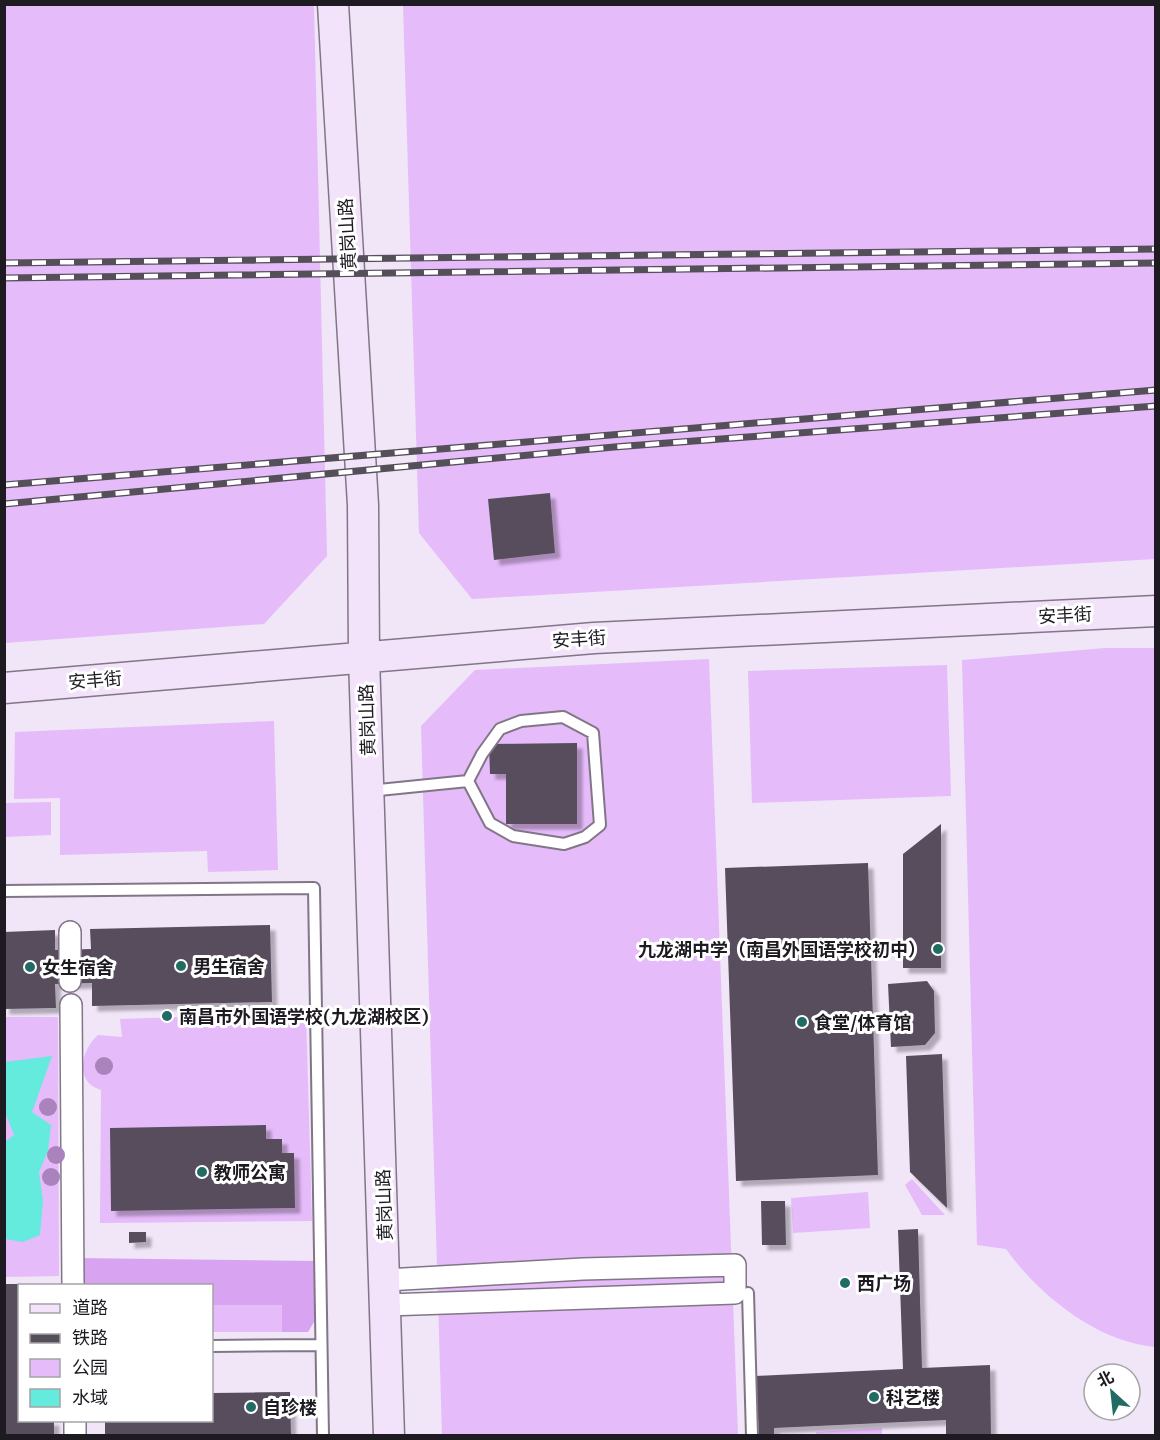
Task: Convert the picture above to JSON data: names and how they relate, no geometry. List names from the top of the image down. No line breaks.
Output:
{"streets":{"street":["黄岗山路","安丰街"]},"crossings":[["黄岗山路","安丰街"]],"places":["九龙湖中学（南昌外国语学校初中）","男生宿舍","女生宿舍","南昌市外国语学校(九龙湖校区)","食堂/体育馆","教师公寓","西广场","科艺楼","自珍楼"],"legend":["道路","铁路","公园","水域"],"north":"top left"}
